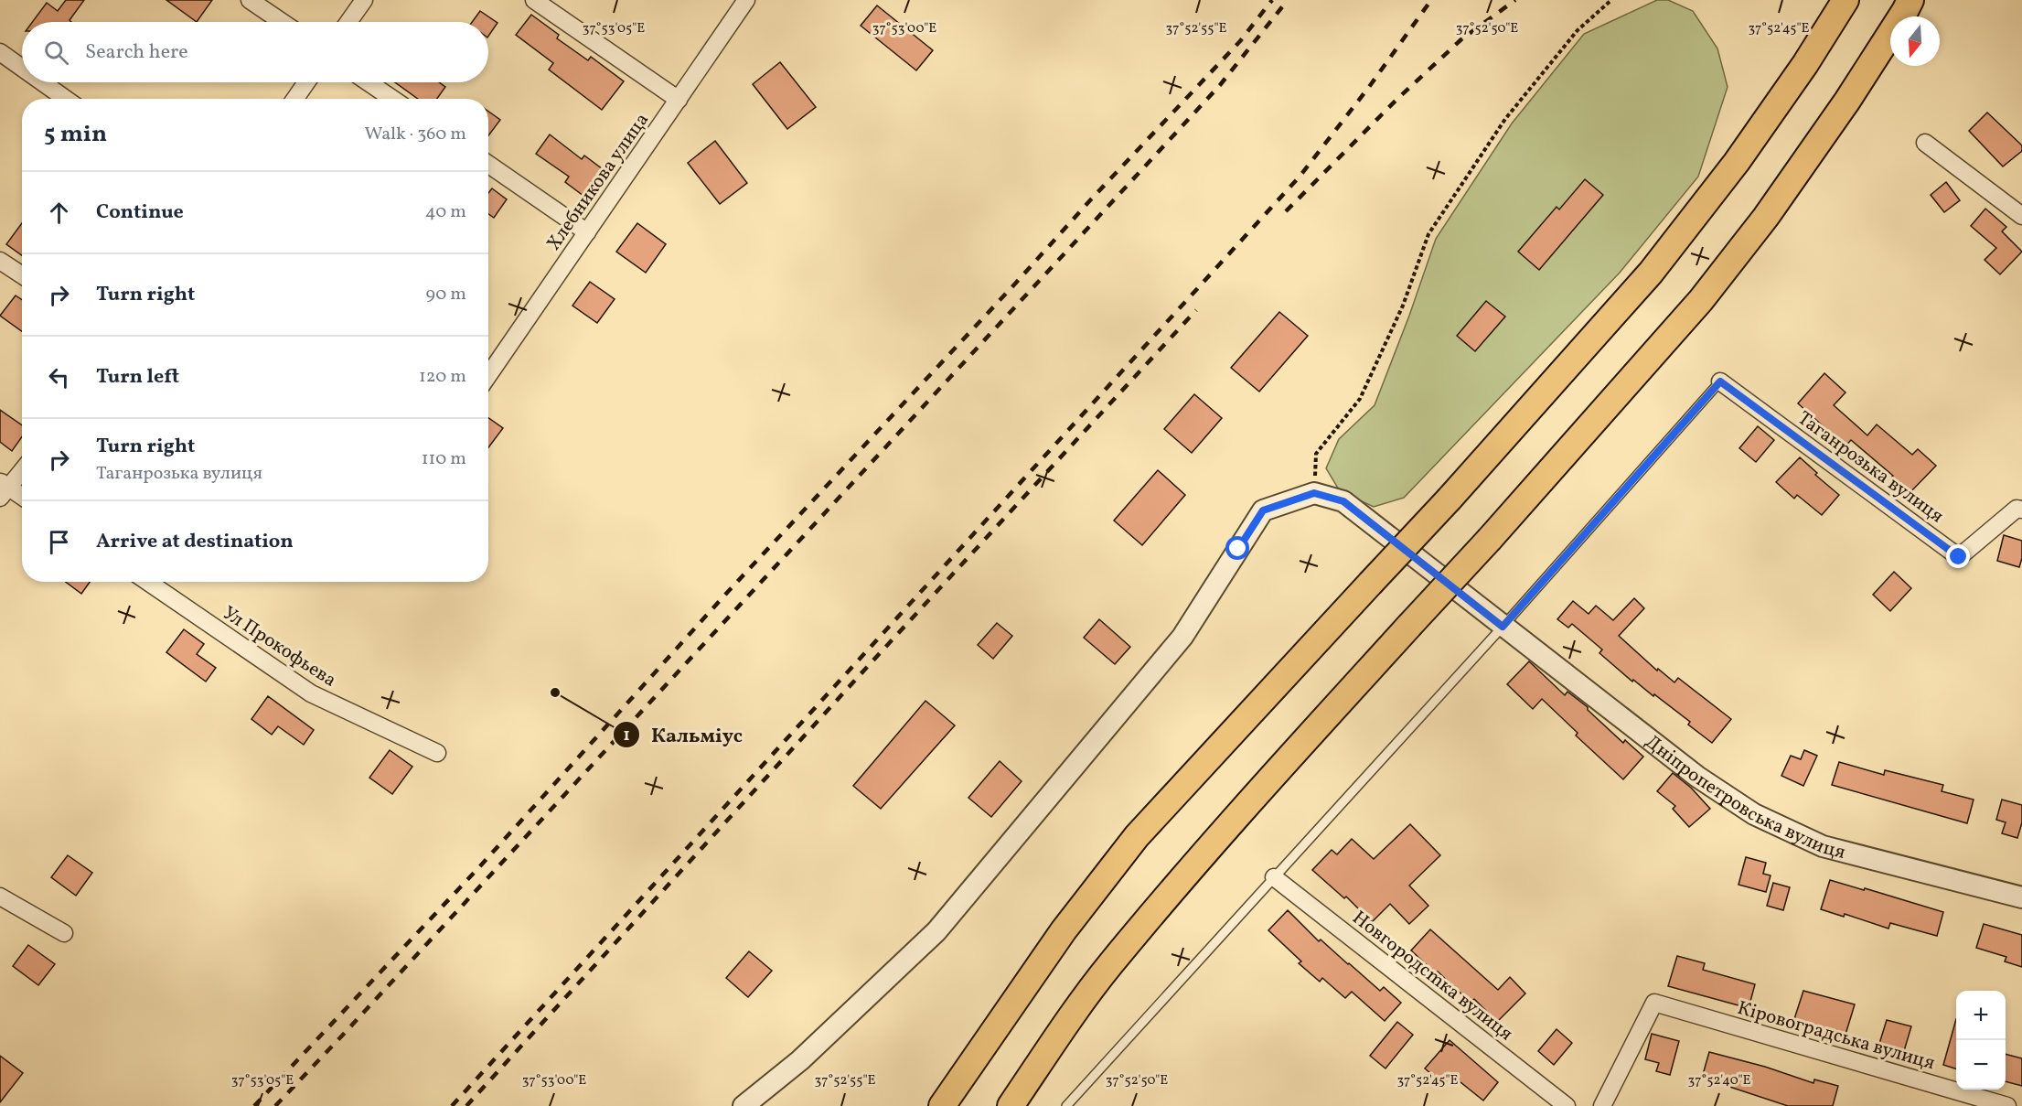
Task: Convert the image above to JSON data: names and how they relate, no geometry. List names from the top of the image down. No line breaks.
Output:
{"streets":{"street":["Хлебникова улица","Таганрозька вулиця","Ул Прокофьева","Дніпропетровська вулиця","Новгородсmка вулиця","Кіровоградська вулиця"]},"places":["Кальміус"],"north":"bottom","page":{"search":"Search here","heading":["5 min","Walk · 360 m"],"list":[["Continue","40 m"],["Turn right","90 m"],["Turn left","120 m"],["Turn right","Таганрозька вулиця","110 m"],"Arrive at destination"],"map_buttons":["+","−"]},"coordinates":["37°53'05\"E","37°53'00\"E","37°52'55\"E","37°52'50\"E","37°52'45\"E","37°52'40\"E"]}
